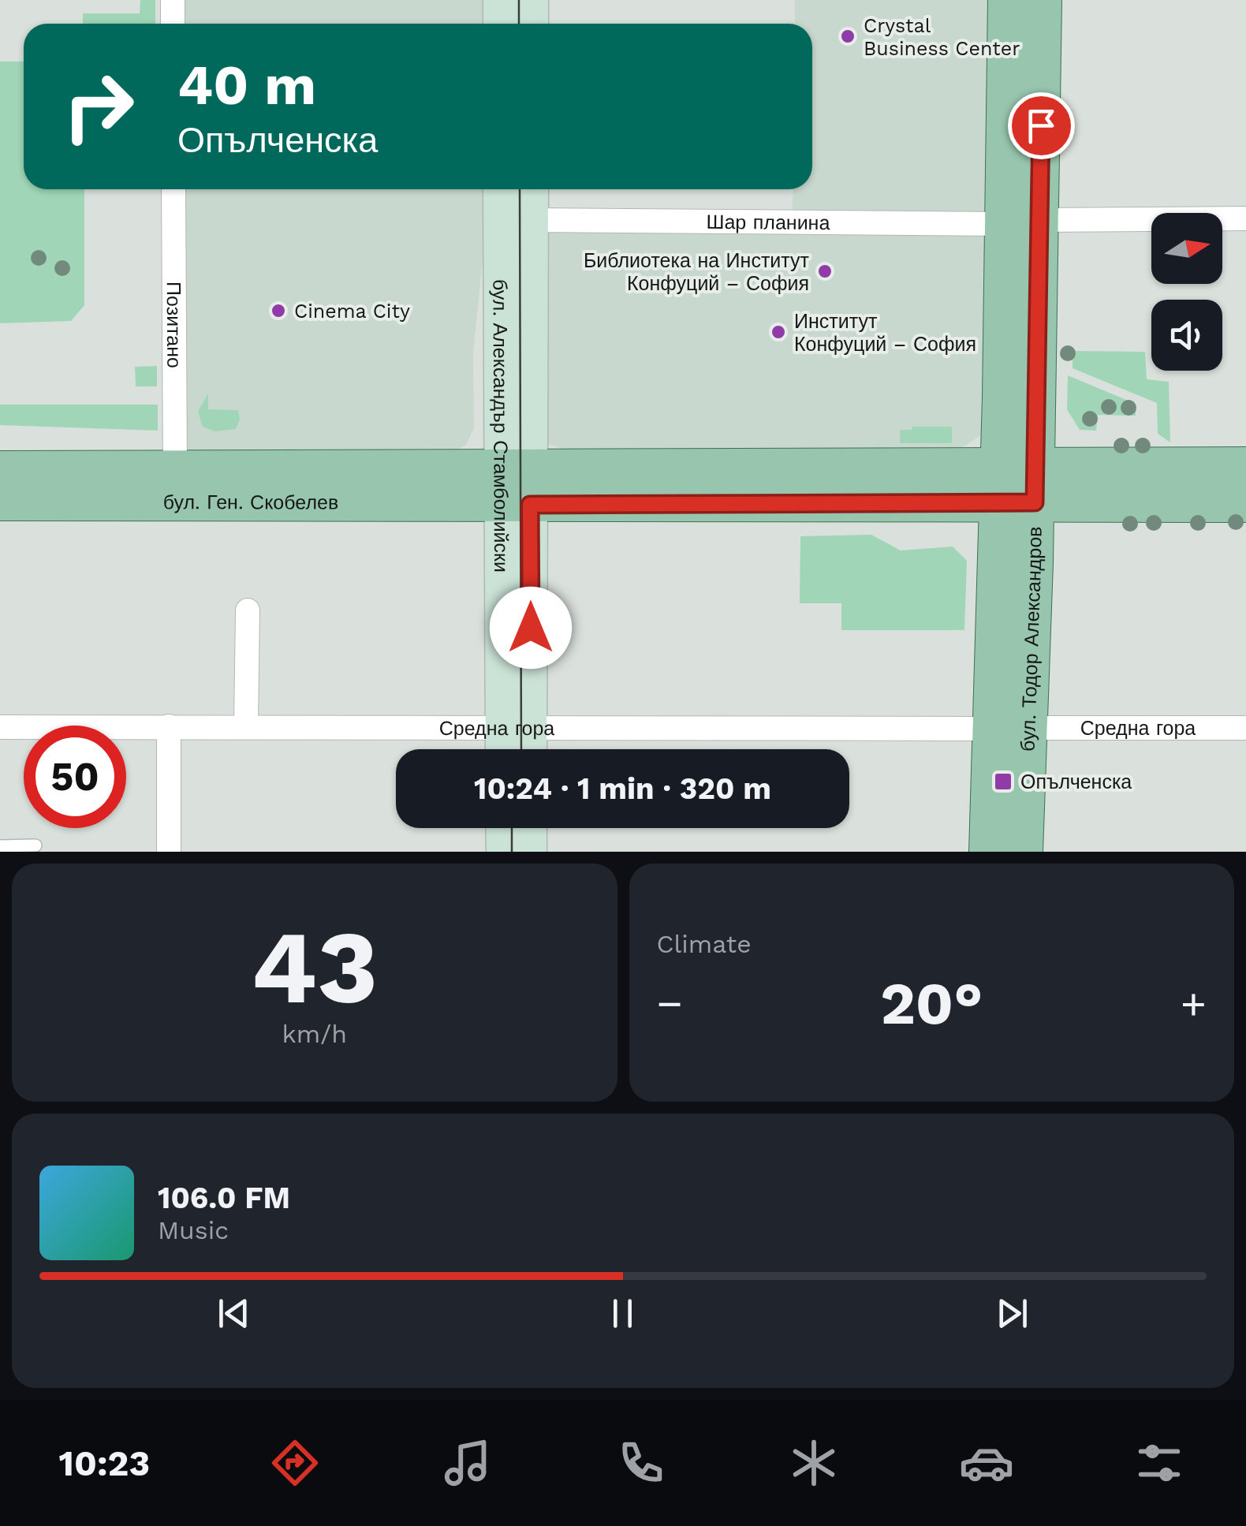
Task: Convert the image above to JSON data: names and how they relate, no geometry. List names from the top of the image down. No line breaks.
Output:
{"streets":{"main road":["бул. Александър Стамболийски","бул. Ген. Скобелев","бул. Тодор Александров"],"street":["Шар планина","Позитано","Средна гора"]},"crossings":[["Шар планина","бул. Александър Стамболийски"],["Шар планина","бул. Тодор Александров"],["Позитано","бул. Ген. Скобелев"],["бул. Александър Стамболийски","бул. Ген. Скобелев"],["бул. Александър Стамболийски","Средна гора"],["бул. Тодор Александров","Средна гора"]],"places":{"other":["Crystal Business Center","Библиотека на Институт Конфуций – София","Cinema City","Институт Конфуций – София"],"transit":["Опълченска"]},"north":"right","page":{"turn":["40 m","Опълченска"],"limit":"50","trip":"10:24 · 1 min · 320 m","tile":[["43","km/h"],"Climate"],"heat":["−","20°","+"],"song":["106.0 FM","Music"],"tabs":"10:23"}}
